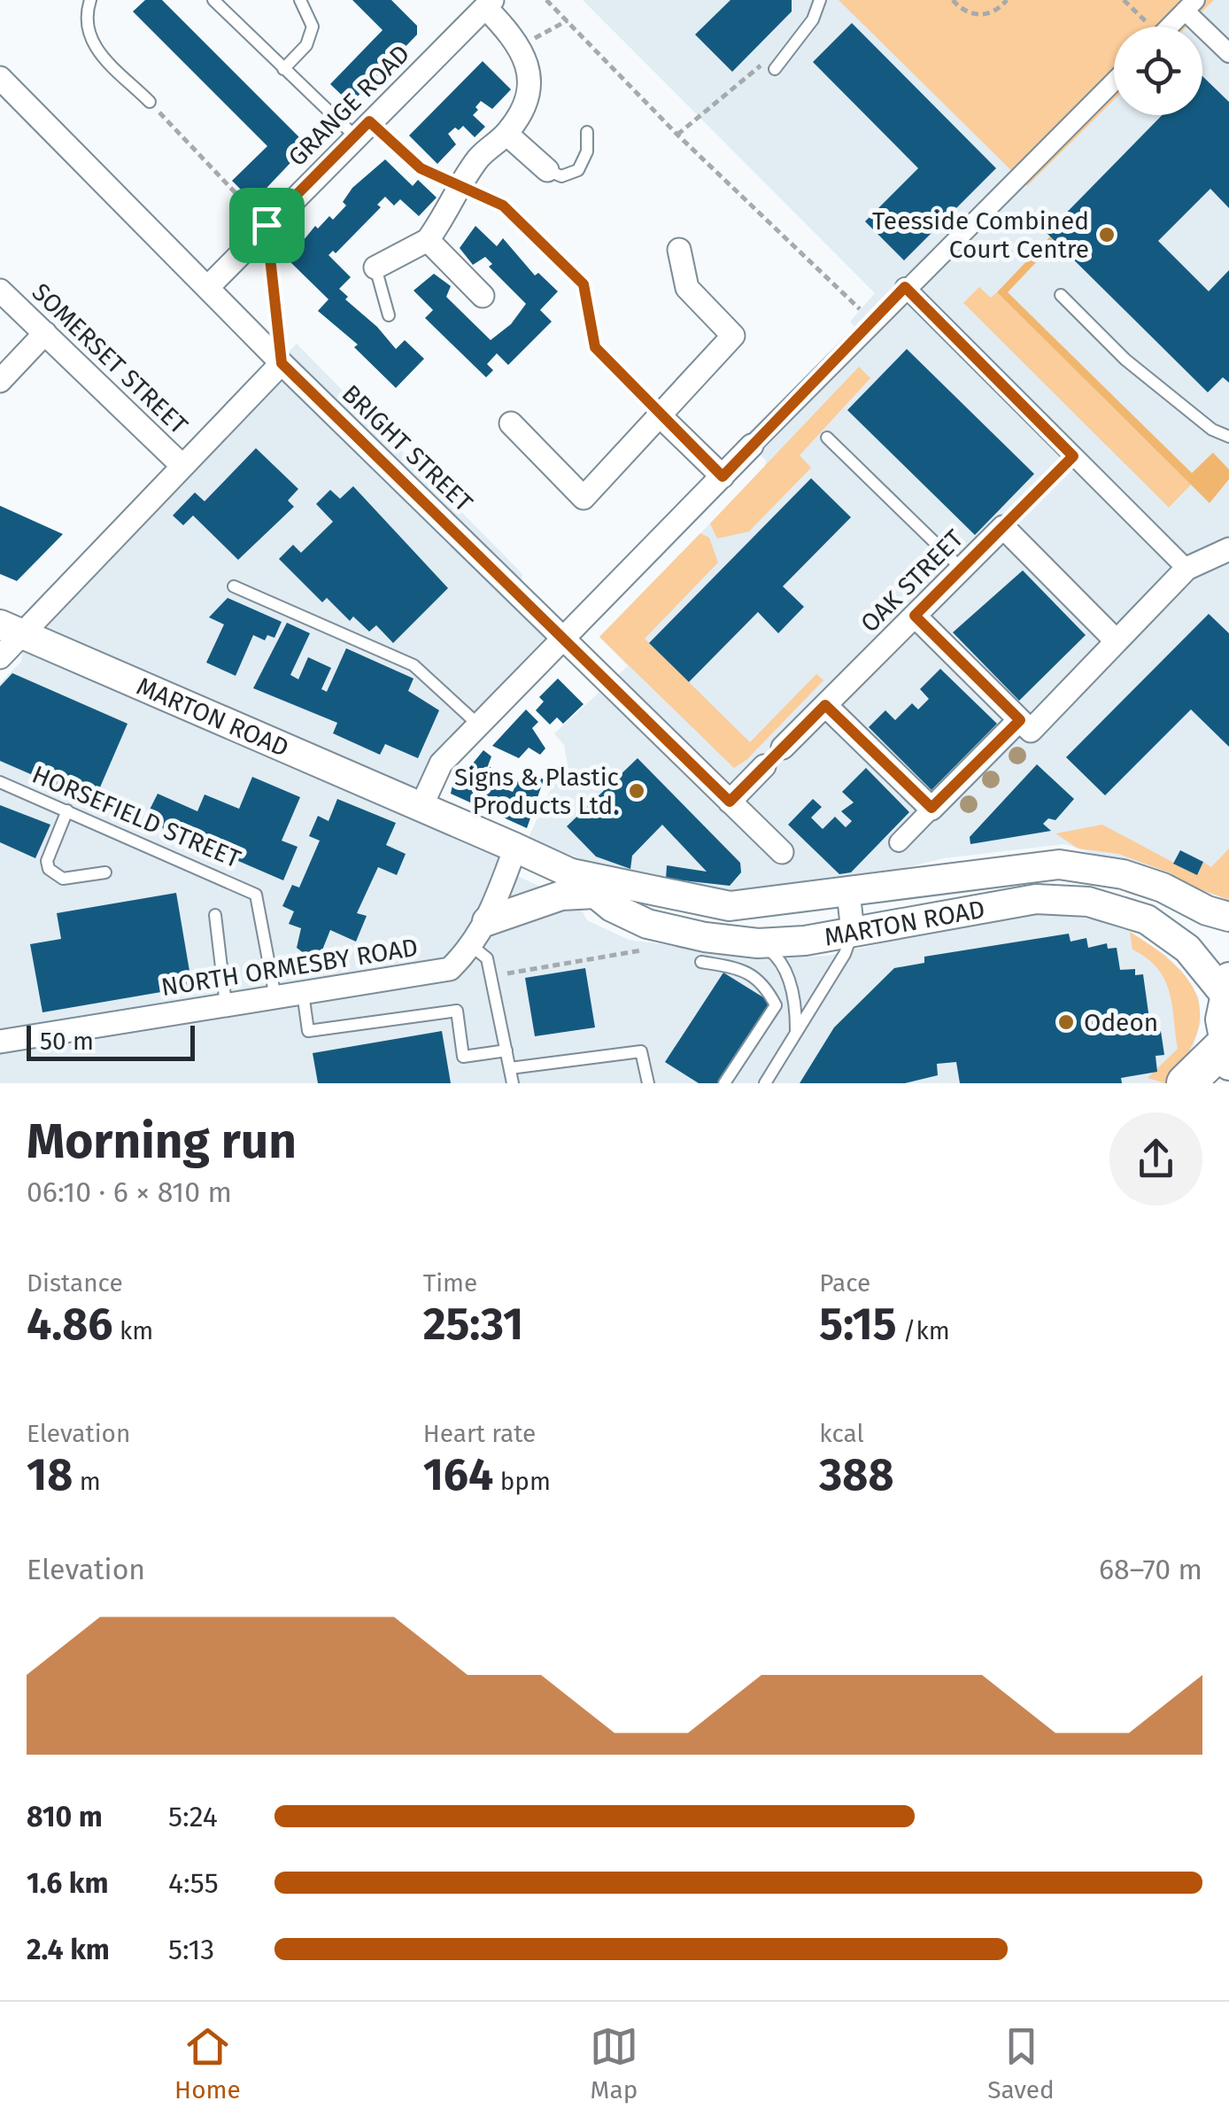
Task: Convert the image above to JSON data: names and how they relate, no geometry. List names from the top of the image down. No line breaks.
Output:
{"streets":{"street":["GRANGE ROAD","SOMERSET STREET","BRIGHT STREET","OAK STREET","MARTON ROAD","NORTH ORMESBY ROAD"],"lane":["HORSEFIELD STREET"]},"crossings":[["GRANGE ROAD","BRIGHT STREET"],["HORSEFIELD STREET","NORTH ORMESBY ROAD"]],"places":["Teesside Combined Court Centre","Signs & Plastic Products Ltd.","Odeon"],"scale_bar":"50 m","page":{"scale":"50 m","heading":["Morning run","06:10 · 6 × 810 m"],"stats":[["Distance","4.86 km"],["Time","25:31"],["Pace","5:15 /km"],["Elevation","18 m"],["Heart rate","164 bpm"],["kcal","388"]],"chart":["Elevation","68–70 m"],"list":[{"name":"810 m","note":"5:24"},{"name":"1.6 km","note":"4:55"},{"name":"2.4 km","note":"5:13"}],"tabs":["Home","Map","Saved"]}}
